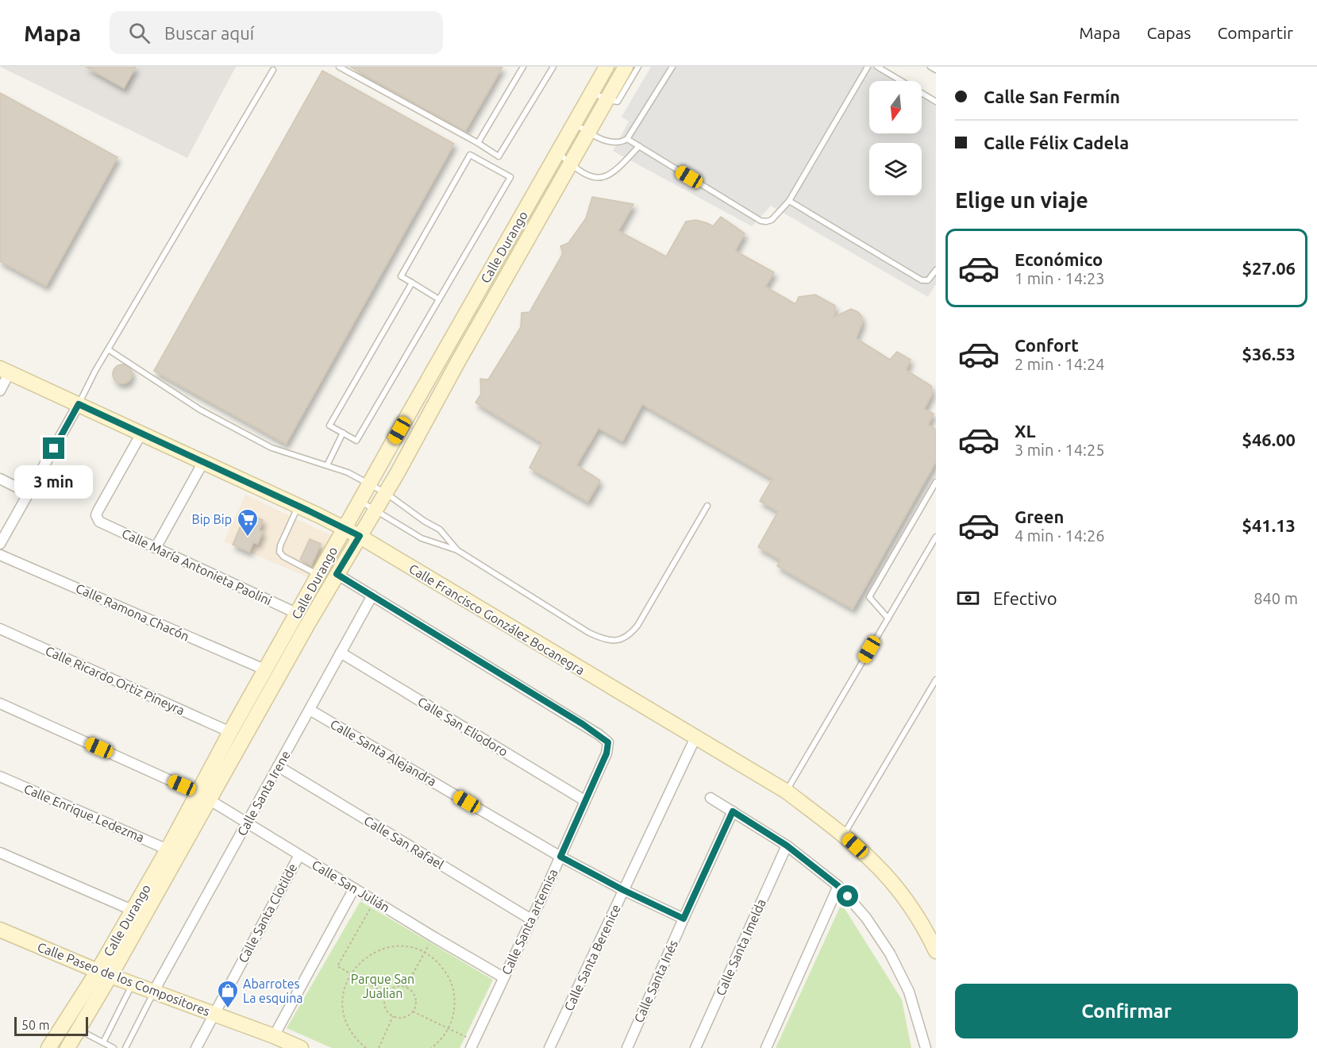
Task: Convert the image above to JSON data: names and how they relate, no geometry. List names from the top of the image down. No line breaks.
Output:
{"streets":{"main road":["Calle Durango","Calle Francisco González Bocanegra","Calle Paseo de los Compositores"],"street":["Calle María Antonieta Paolini","Calle Ramona Chacón","Calle Ricardo Ortiz Pineyra","Calle San Eliodoro","Calle Santa Alejandra","Calle Santa Irene","Calle Enrique Ledezma","Calle San Rafael","Calle San Julián","Calle Santa Clotilde","Calle Santa artemisa","Calle Santa Imelda","Calle Santa Berenice","Calle Santa Inés"]},"crossings":[["Calle Durango","Calle María Antonieta Paolini"],["Calle Durango","Calle Ramona Chacón"],["Calle Durango","Calle Francisco González Bocanegra"],["Calle Durango","Calle Ricardo Ortiz Pineyra"],["Calle Durango","Calle Enrique Ledezma"],["Calle Durango","Calle San Julián"],["Calle Durango","Calle Paseo de los Compositores"],["Calle María Antonieta Paolini","Calle Francisco González Bocanegra"],["Calle Francisco González Bocanegra","Calle Santa Berenice"],["Calle San Eliodoro","Calle Santa Irene"],["Calle San Eliodoro","Calle Santa artemisa"],["Calle Santa Alejandra","Calle Santa Irene"],["Calle Santa Alejandra","Calle Santa artemisa"],["Calle Santa Alejandra","Calle Santa Berenice"],["Calle Santa Alejandra","Calle Santa Inés"],["Calle Santa Irene","Calle San Rafael"],["Calle Santa Irene","Calle San Julián"],["Calle Santa Irene","Calle Santa artemisa"],["Calle Santa Irene","Calle Paseo de los Compositores"],["Calle San Rafael","Calle Santa artemisa"],["Calle San Julián","Calle Santa Clotilde"],["Calle San Julián","Calle Santa artemisa"],["Calle Santa Clotilde","Calle Paseo de los Compositores"]],"parks":["Parque San Jualian"],"places":{"supermarket":["Bip Bip"],"shop":["Abarrotes La esquina"]},"scale_bar":"50 m","north":"bottom","page":{"header":"Mapa","search":"Buscar aquí","nav":["Mapa","Capas","Compartir"],"banner":["Calle San Fermín","Calle Félix Cadela"],"heading":"Elige un viaje","list":[{"name":"Económico","note":"1 min · 14:23","value":"$27.06"},{"name":"Confort","note":"2 min · 14:24","value":"$36.53"},{"name":"XL","note":"3 min · 14:25","value":"$46.00"},{"name":"Green","note":"4 min · 14:26","value":"$41.13"}],"bubble":"3 min","pay":["Efectivo","840 m"],"buttons":"Confirmar","scale":"50 m"}}
